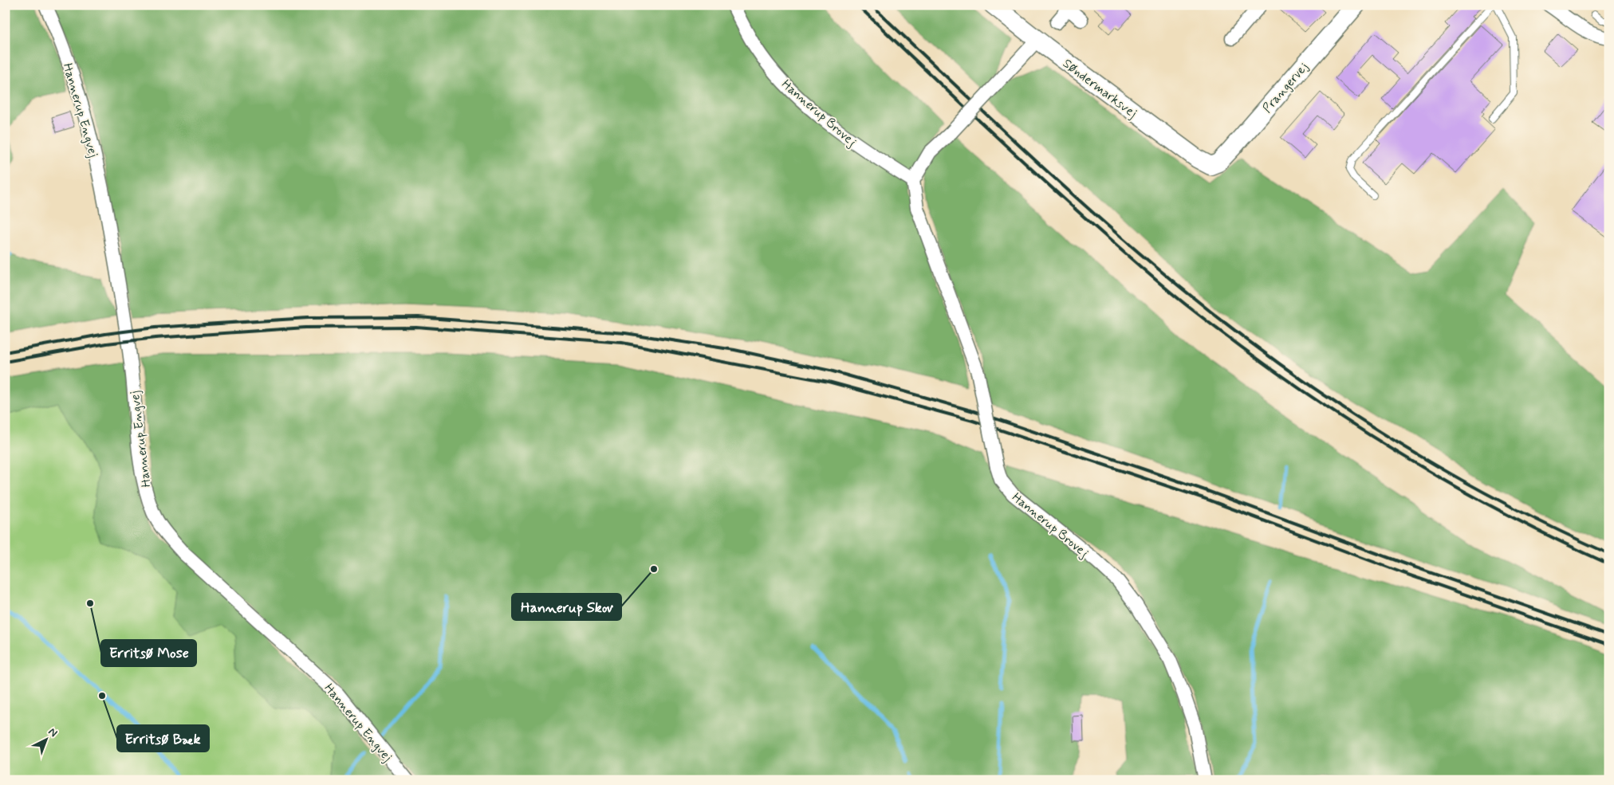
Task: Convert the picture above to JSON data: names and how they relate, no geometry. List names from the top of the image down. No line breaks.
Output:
{"streets":{"street":["Prangervej","Søndermarksvej","Hannerup Engvej","Hannerup Brovej"]},"crossings":[["Prangervej","Søndermarksvej"]],"places":["Hannerup Skov","Erritsø Mose","Erritsø Bæk"],"north":"top right"}
